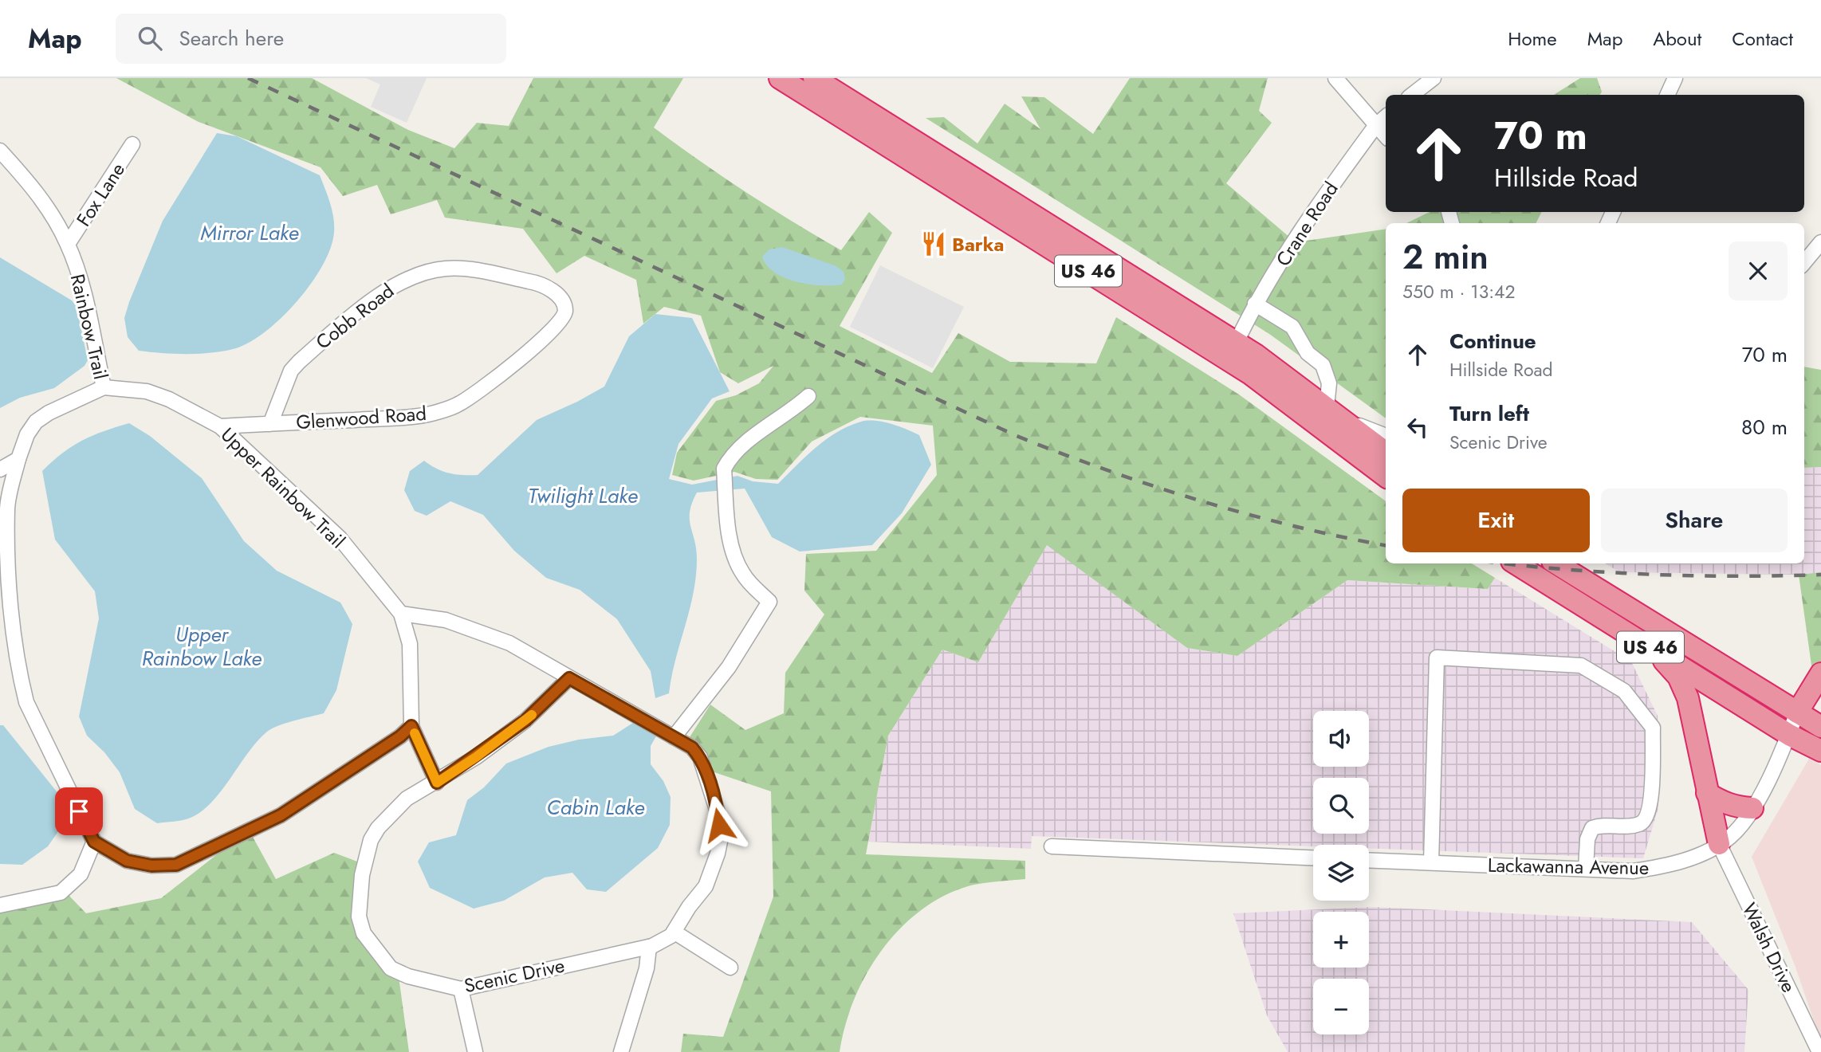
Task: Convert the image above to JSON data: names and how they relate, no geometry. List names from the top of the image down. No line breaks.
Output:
{"streets":{"highway":["US 46"],"street":["Fox Lane","Crane Road","Cobb Road","Rainbow Trail","Glenwood Road","Upper Rainbow Trail","Lackawanna Avenue","Walsh Drive","Scenic Drive"]},"crossings":[["Fox Lane","Rainbow Trail"],["Crane Road","US 46"],["US 46","Lackawanna Avenue"],["Cobb Road","Glenwood Road"],["Rainbow Trail","Upper Rainbow Trail"],["Glenwood Road","Upper Rainbow Trail"],["Upper Rainbow Trail","Scenic Drive"],["Lackawanna Avenue","Walsh Drive"]],"water":["Mirror Lake","Twilight Lake","Upper Rainbow Lake","Cabin Lake"],"places":{"restaurant":["Barka"]},"page":{"header":"Map","search":"Search here","nav":["Home","Map","About","Contact"],"turn":["70 m","Hillside Road"],"heading":["2 min","550 m · 13:42"],"list":[{"name":"Continue","note":"Hillside Road","value":"70 m"},{"name":"Turn left","note":"Scenic Drive","value":"80 m"}],"buttons":["Exit","Share"],"map_buttons":["+","−"]}}
